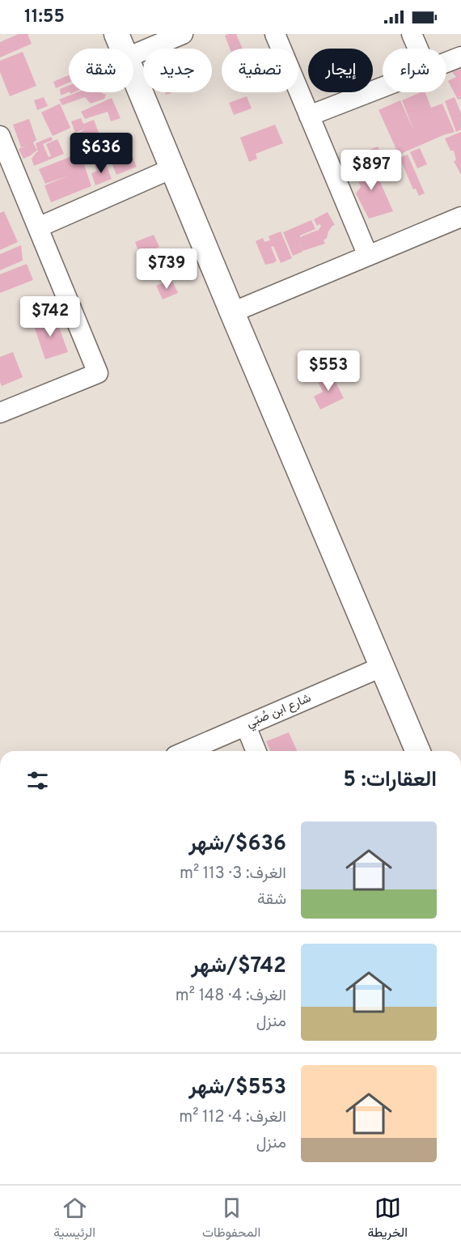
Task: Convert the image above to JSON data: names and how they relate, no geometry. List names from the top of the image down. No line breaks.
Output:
{"streets":{"street":["شارع ابن صُبّي"]},"page":{"status":"11:55","chip":["شراء","إيجار","تصفية","جديد","شقة"],"price":["$636","$897","$739","$742","$553"],"heading":"العقارات: 5","list":[{"name":"$636/شهر","note":"الغرف: 3 · 113 m² · شقة"},{"name":"$742/شهر","note":"الغرف: 4 · 148 m² · منزل"},{"name":"$553/شهر","note":"الغرف: 4 · 112 m² · منزل"}],"tabs":["الخريطة","المحفوظات","الرئيسية"]}}
